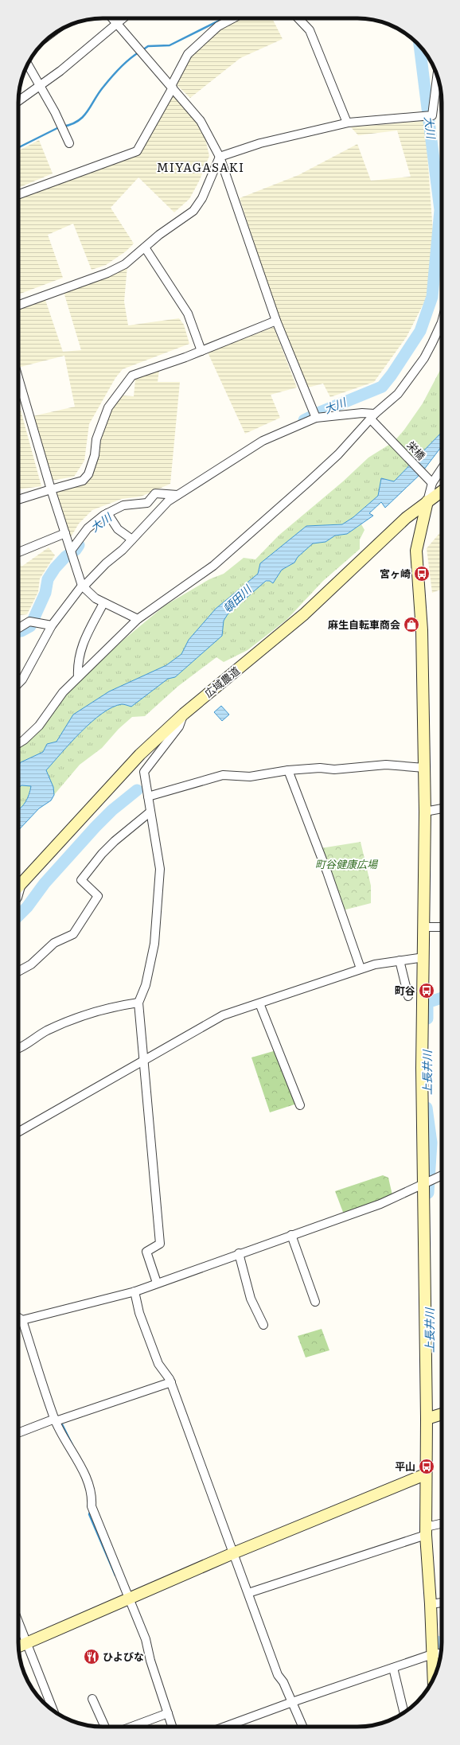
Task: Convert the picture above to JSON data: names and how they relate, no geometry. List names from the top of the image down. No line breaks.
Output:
{"streets":{"street":["栄橋","広域農道"]},"districts":["MIYAGASAKI"],"water":["大川","頓田川","上長井川"],"parks":["町谷健康広場"],"places":{"bus stop":["宮ヶ崎","町谷","平山"],"shop":["麻生自転車商会"],"restaurant":["ひよびな"]}}
